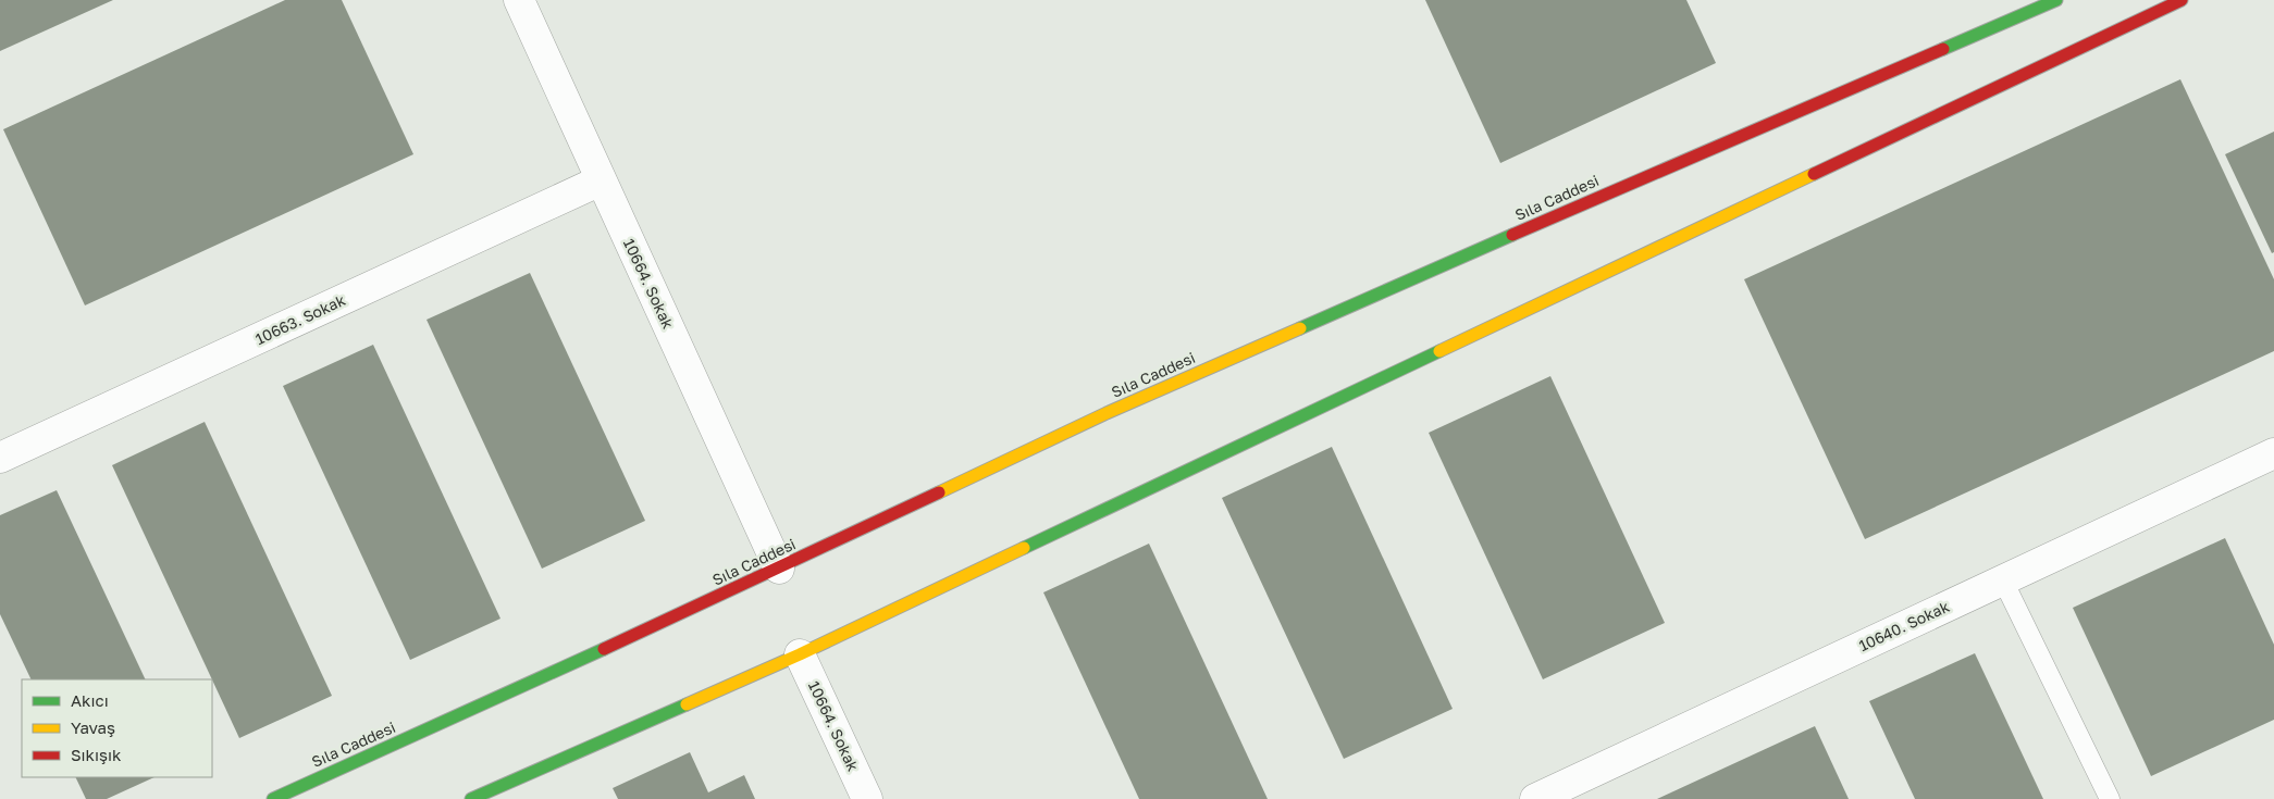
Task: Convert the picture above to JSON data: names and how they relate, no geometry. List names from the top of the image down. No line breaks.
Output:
{"streets":{"street":["Sıla Caddesi","10664. Sokak","10663. Sokak","10640. Sokak"]},"crossings":[["Sıla Caddesi","10664. Sokak"],["10664. Sokak","10663. Sokak"]],"legend":["Akıcı","Yavaş","Sıkışık"]}
